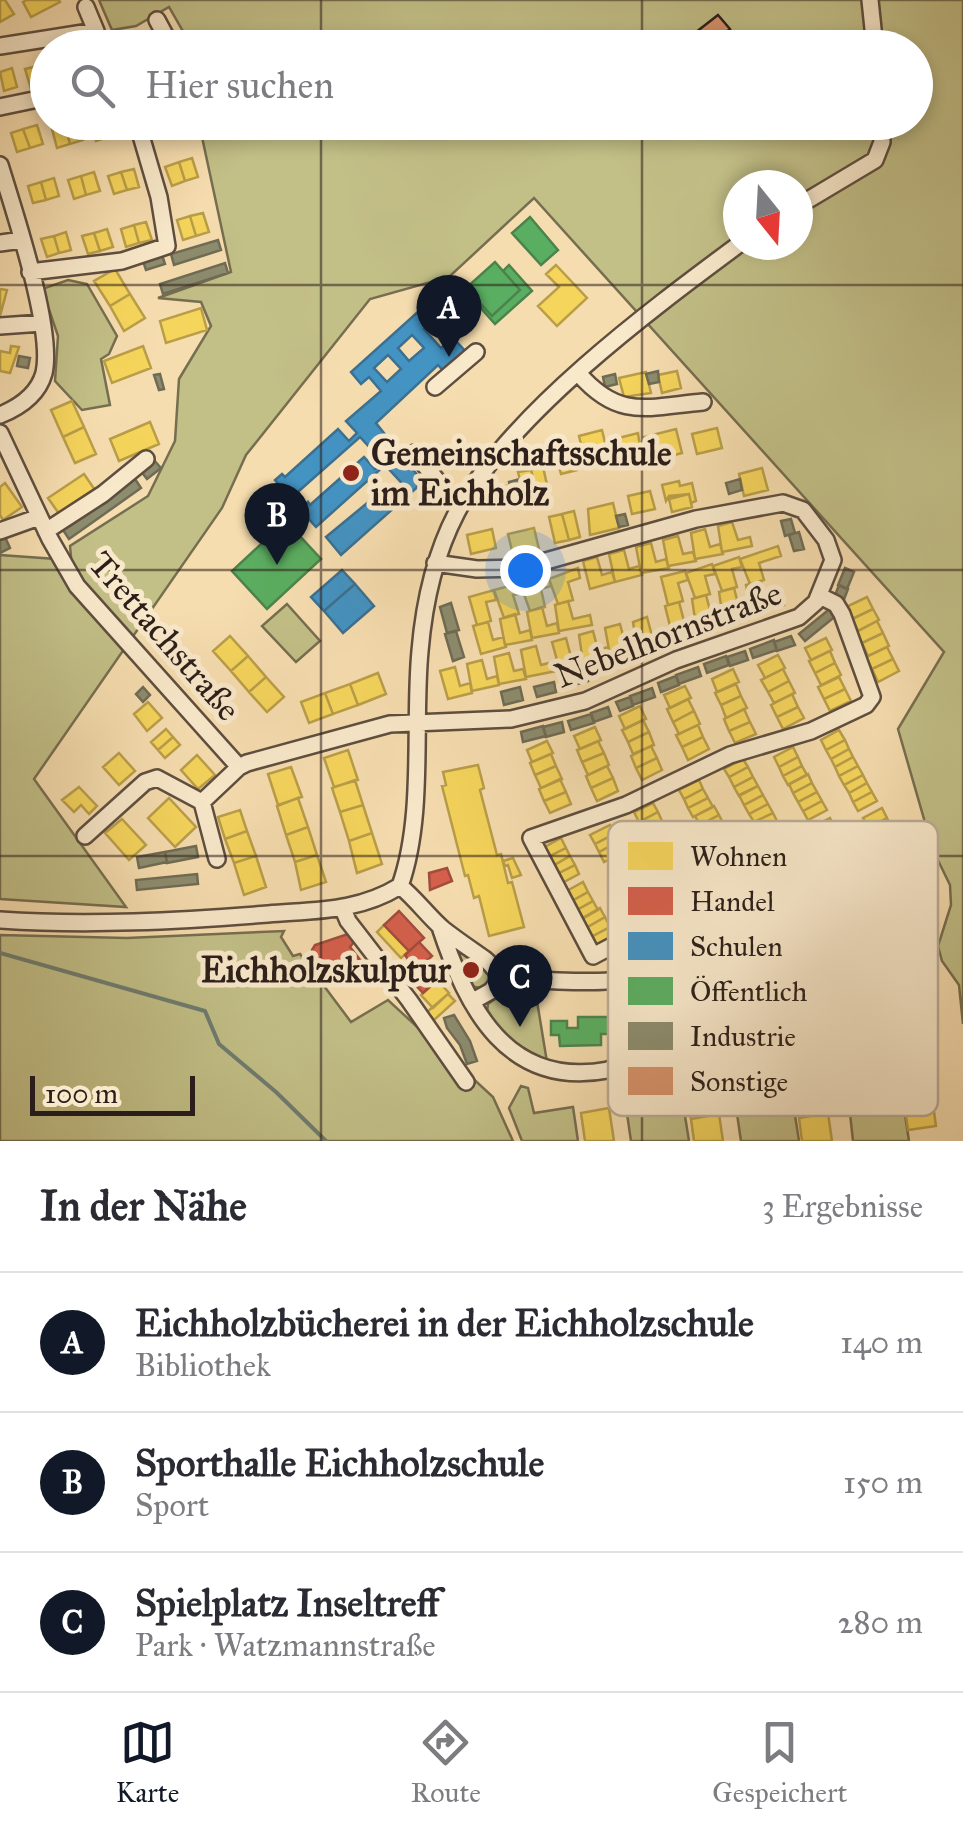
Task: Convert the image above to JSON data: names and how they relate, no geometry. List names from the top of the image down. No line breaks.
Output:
{"streets":{"street":["Nebelhornstraße","Trettachstraße"]},"crossings":[["Nebelhornstraße","Trettachstraße"]],"places":["Gemeinschaftsschule im Eichholz","Eichholzskulptur"],"legend":["Wohnen","Handel","Schulen","Öffentlich","Industrie","Sonstige"],"scale_bar":"100 m","north":"bottom","page":{"search":"Hier suchen","pins":["A","B","C"],"scale":"100 m","heading":["In der Nähe","3 Ergebnisse"],"list":[{"mark":"A","name":"Eichholzbücherei in der Eichholzschule","note":"Bibliothek","value":"140 m"},{"mark":"B","name":"Sporthalle Eichholzschule","note":"Sport","value":"150 m"},{"mark":"C","name":"Spielplatz Inseltreff","note":"Park · Watzmannstraße","value":"280 m"}],"nav":["Karte","Route","Gespeichert"]}}
